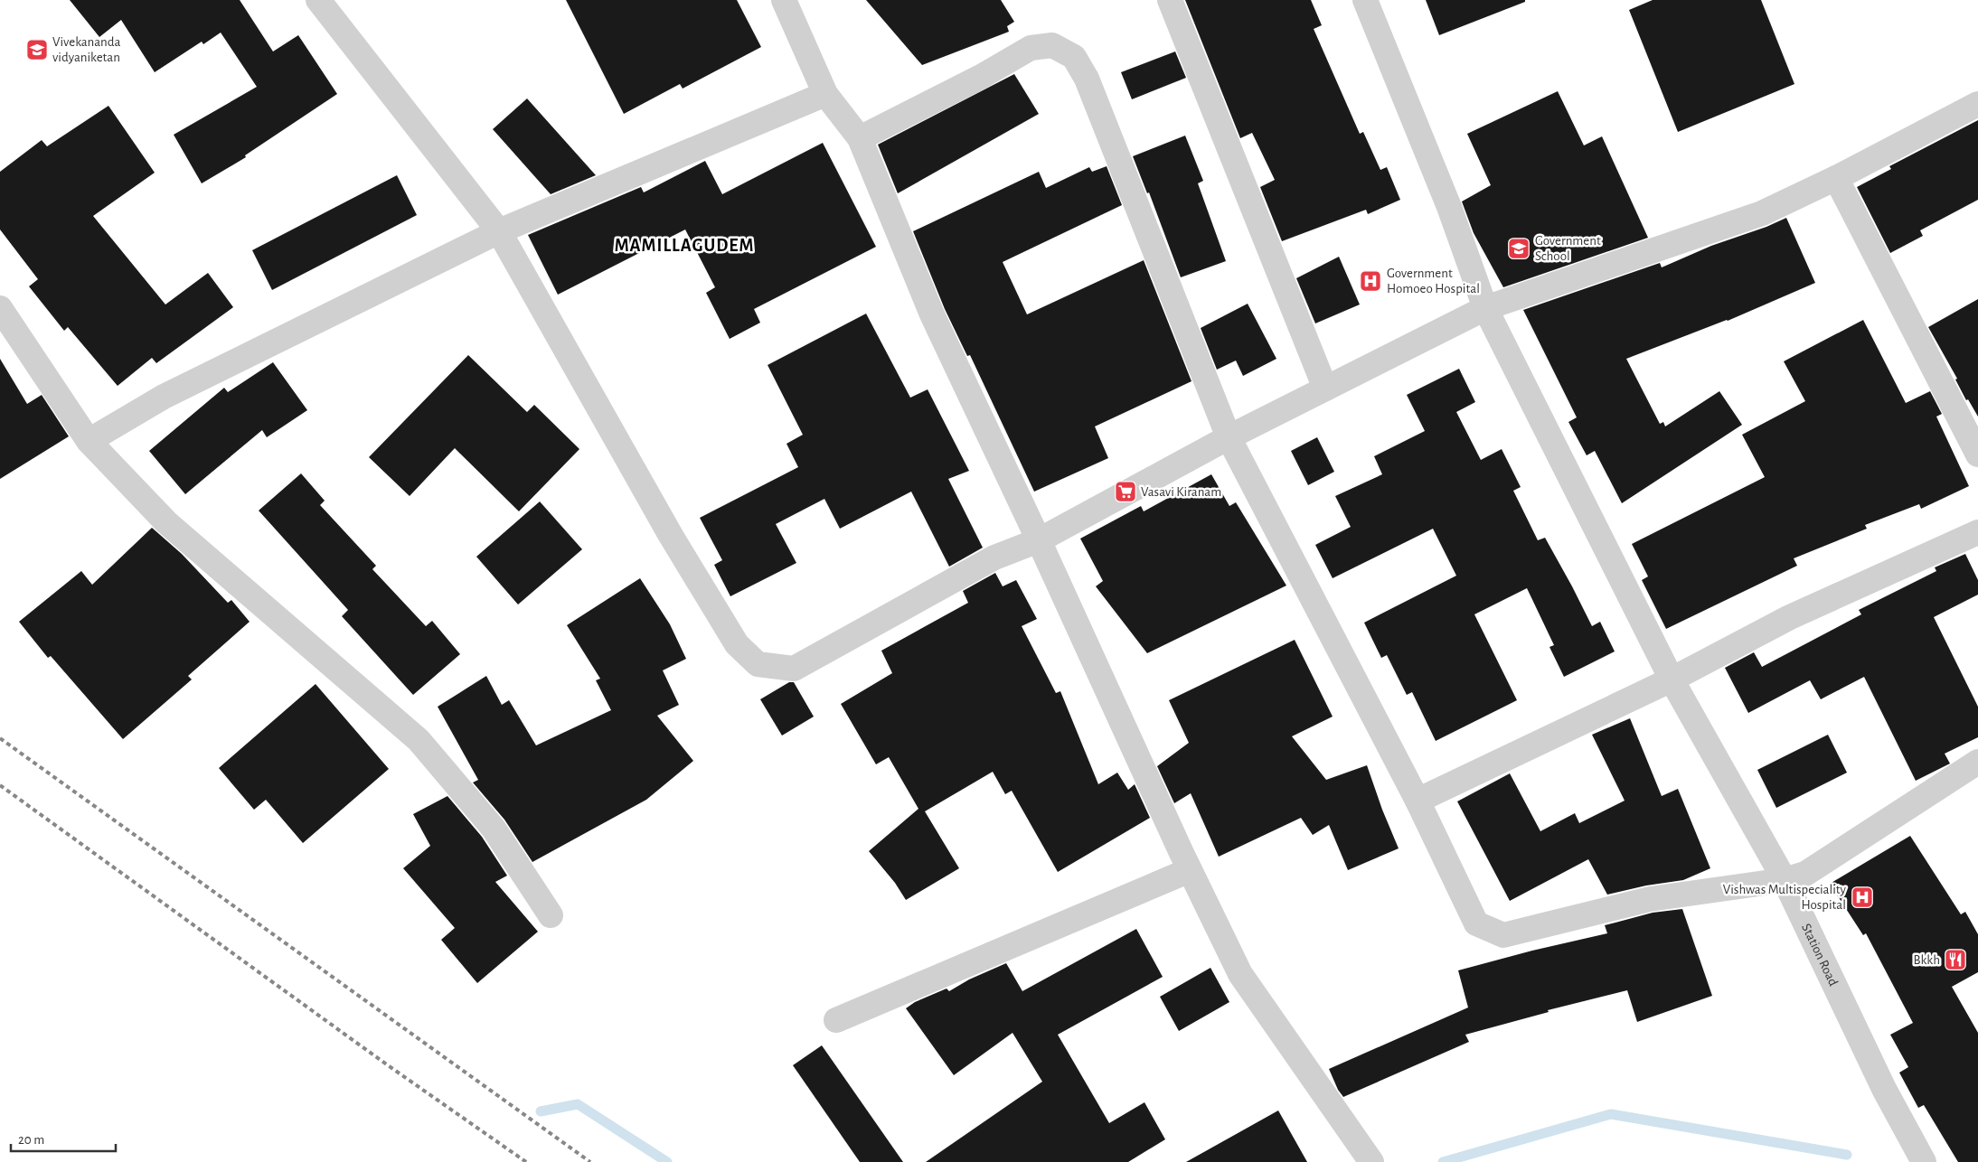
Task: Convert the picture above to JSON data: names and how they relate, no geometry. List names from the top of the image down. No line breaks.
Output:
{"streets":{"street":["Station Road"]},"districts":["MAMILLAGUDEM"],"places":{"school or university":["Vivekananda vidyaniketan","Government School"],"hospital":["Government Homoeo Hospital","Vishwas Multispeciality Hospital"],"supermarket":["Vasavi Kiranam"],"restaurant":["Bkkh"]},"scale_bar":"20 m"}
